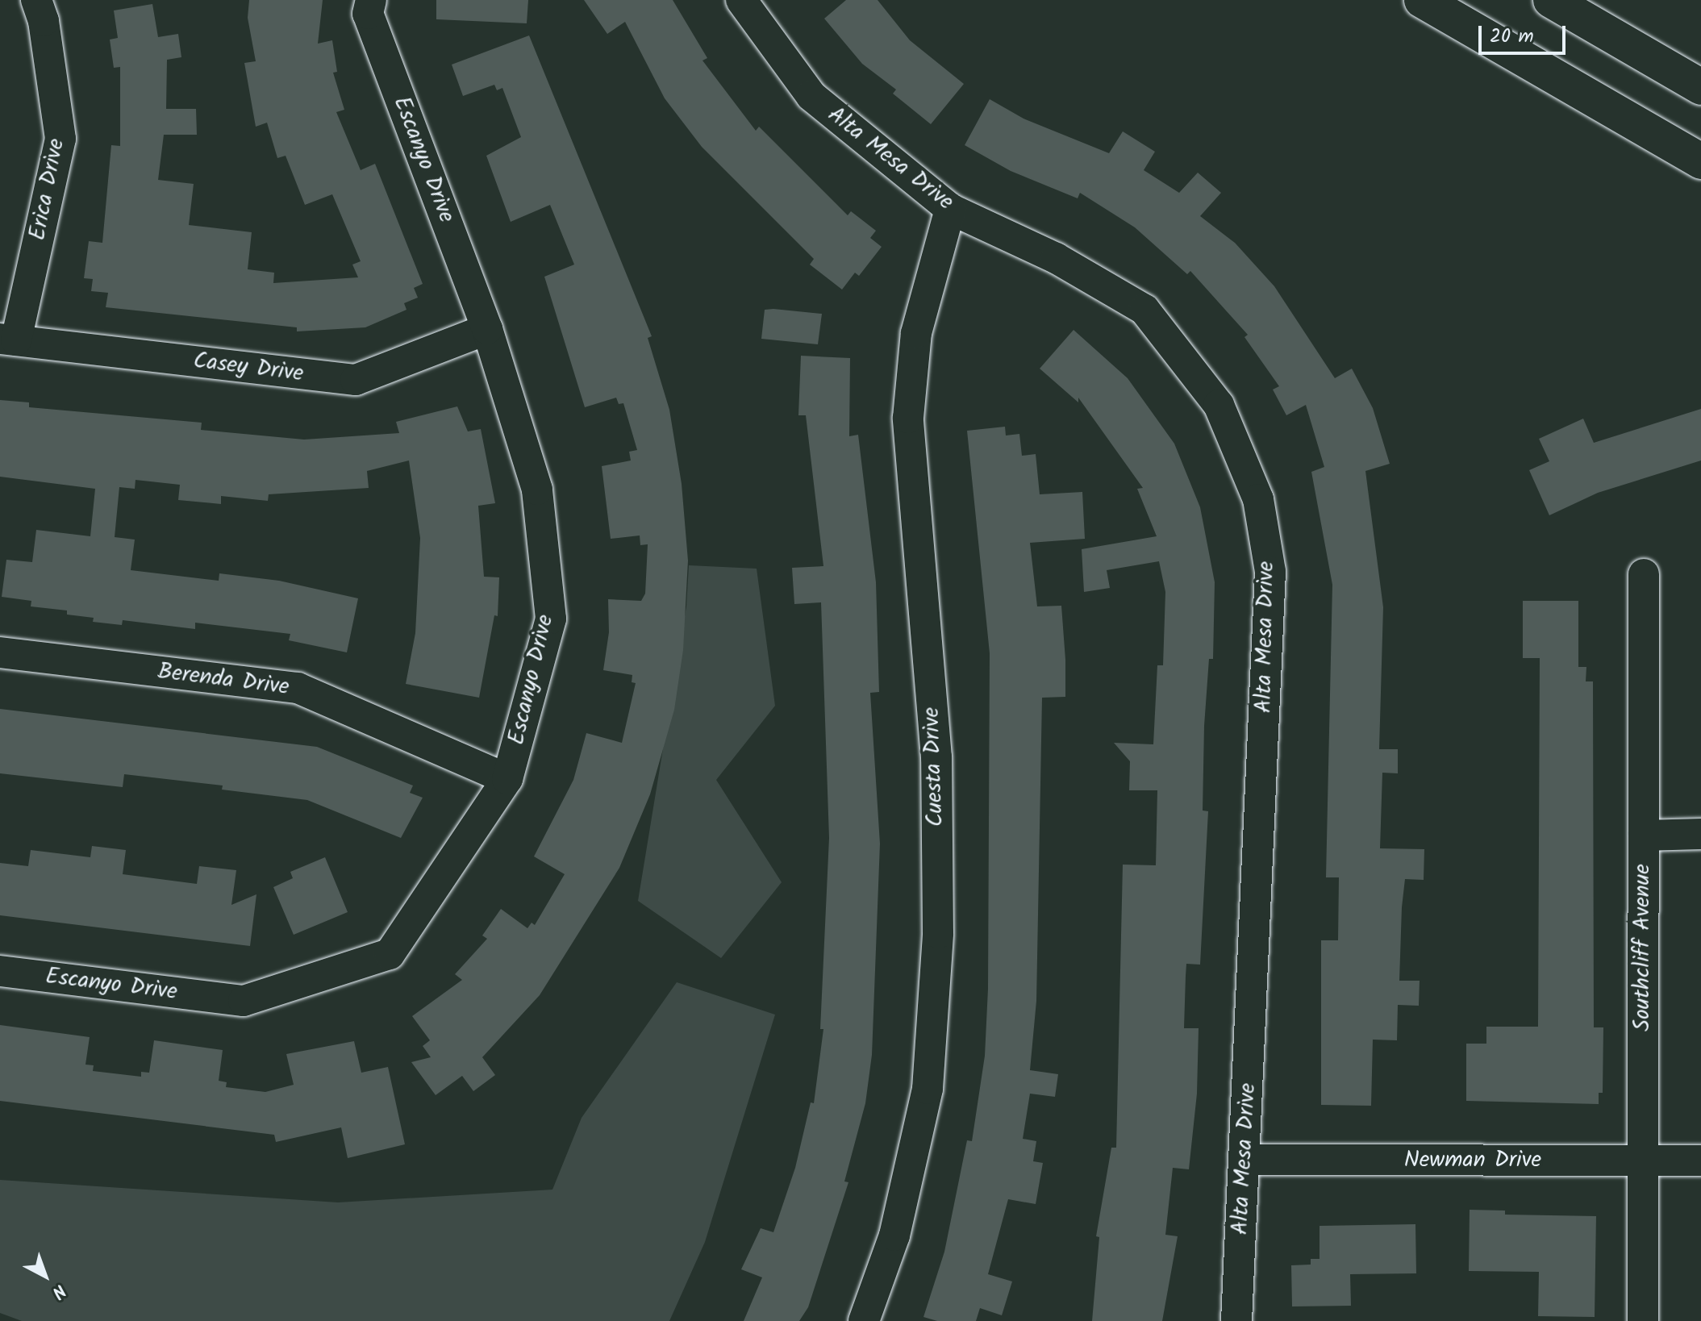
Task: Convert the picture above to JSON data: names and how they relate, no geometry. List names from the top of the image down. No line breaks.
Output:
{"streets":{"street":["Alta Mesa Drive","Escanyo Drive","Erica Drive","Casey Drive","Berenda Drive","Cuesta Drive","Southcliff Avenue","Newman Drive"]},"crossings":[["Alta Mesa Drive","Cuesta Drive"],["Alta Mesa Drive","Newman Drive"],["Escanyo Drive","Casey Drive"],["Escanyo Drive","Berenda Drive"],["Erica Drive","Casey Drive"],["Southcliff Avenue","Newman Drive"]],"scale_bar":"20 m","north":"bottom right"}
